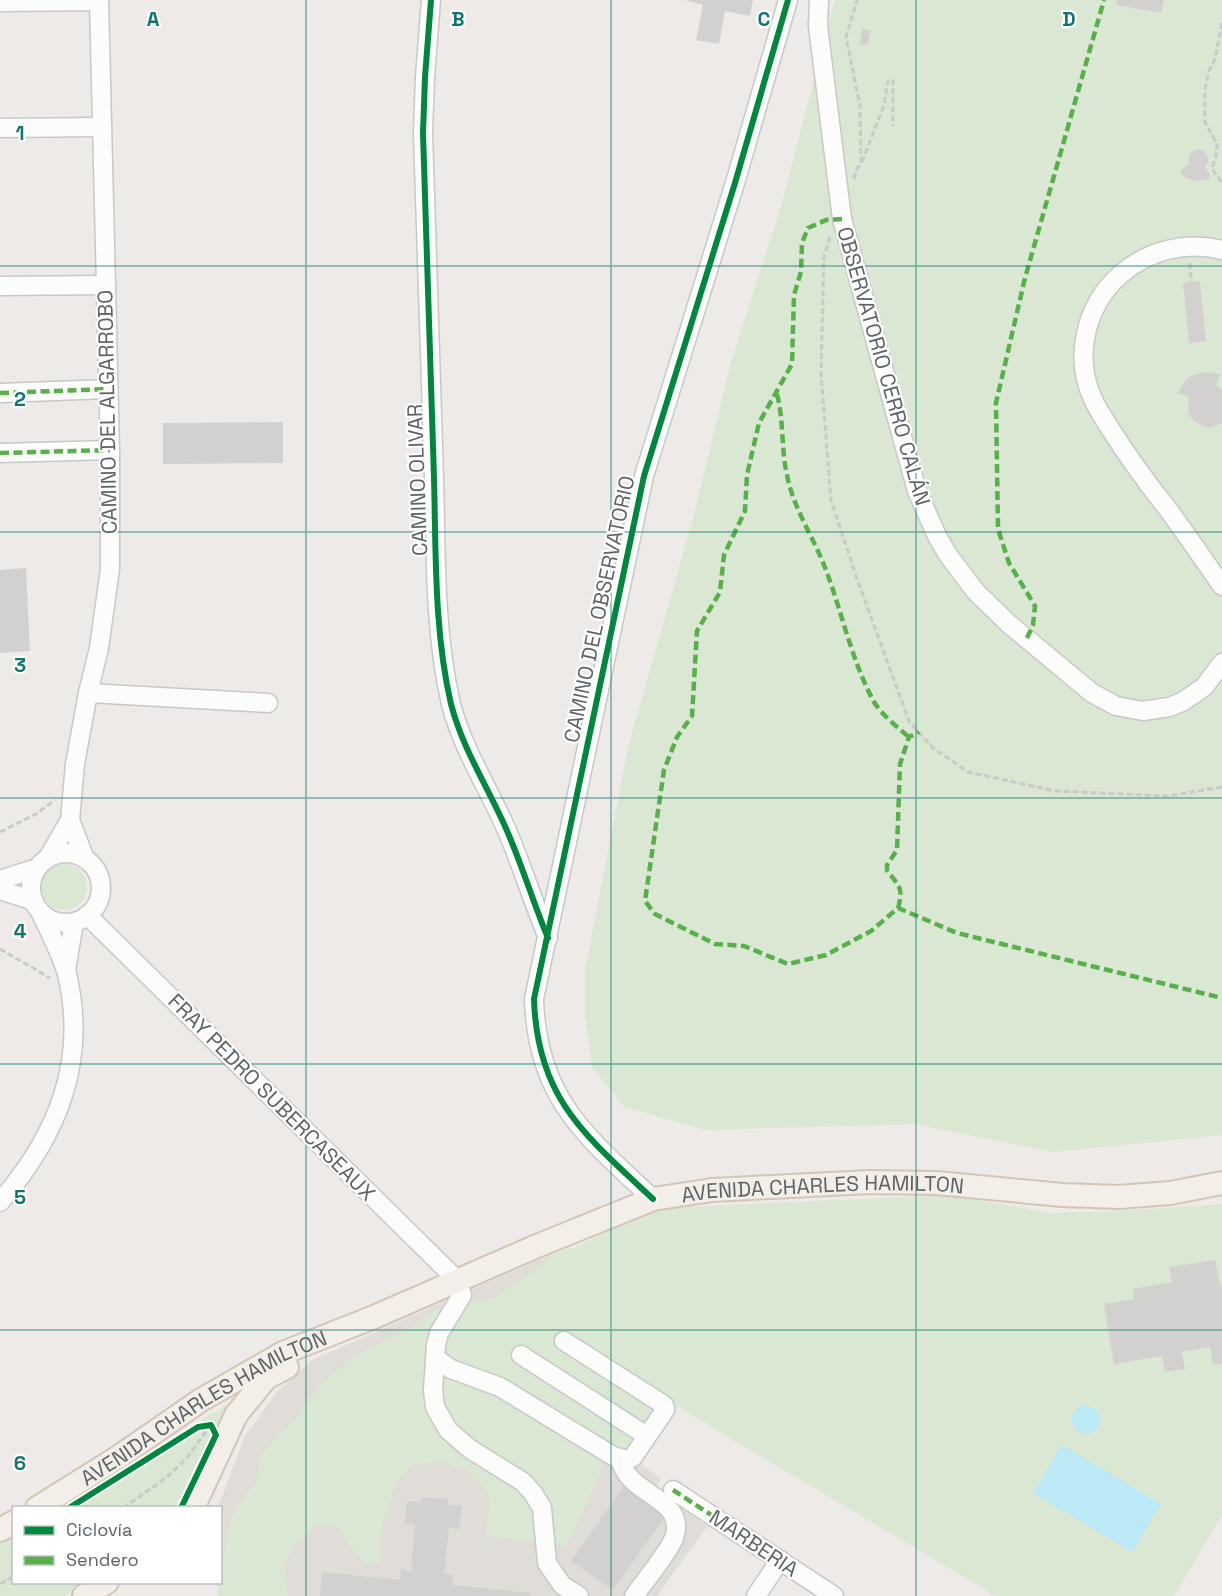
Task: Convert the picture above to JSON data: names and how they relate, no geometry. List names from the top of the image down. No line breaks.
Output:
{"streets":{"main road":["AVENIDA CHARLES HAMILTON"],"street":["OBSERVATORIO CERRO CALÁN","CAMINO DEL ALGARROBO","CAMINO OLIVAR","CAMINO DEL OBSERVATORIO","FRAY PEDRO SUBERCASEAUX","MARBERIA"]},"crossings":[["CAMINO DEL ALGARROBO","FRAY PEDRO SUBERCASEAUX"],["CAMINO OLIVAR","CAMINO DEL OBSERVATORIO"],["CAMINO DEL OBSERVATORIO","AVENIDA CHARLES HAMILTON"],["FRAY PEDRO SUBERCASEAUX","AVENIDA CHARLES HAMILTON"]],"legend":["Ciclovía","Sendero"],"grid":{"columns":["A","B","C","D"],"rows":["1","2","3","4","5","6"]}}
